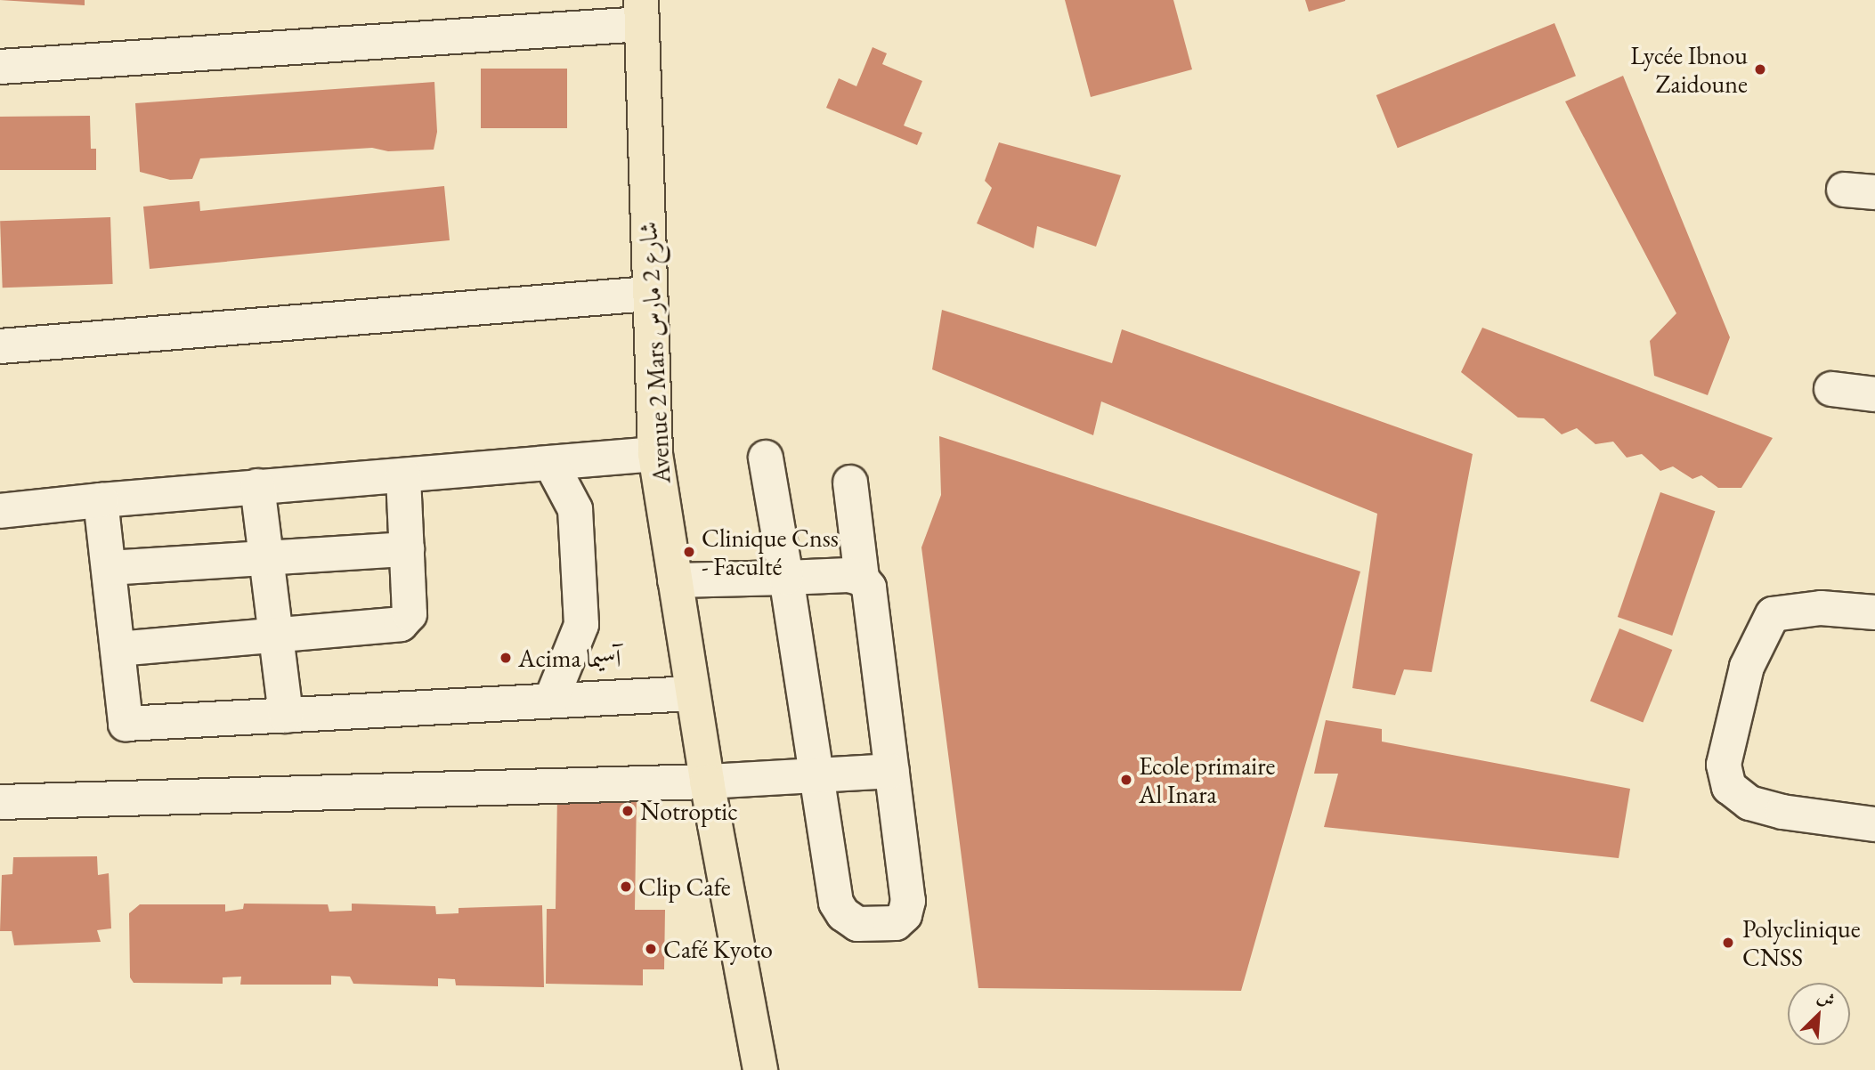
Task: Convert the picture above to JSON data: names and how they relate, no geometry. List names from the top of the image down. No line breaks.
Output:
{"streets":{"main road":["Avenue 2 Mars شارع 2 مارس"]},"places":["Lycée Ibnou Zaidoune","Clinique Cnss - Faculté","Acima آسيما","Ecole primaire Al Inara","Notroptic","Clip Cafe","Polyclinique CNSS","Café Kyoto"],"north":"top right"}
